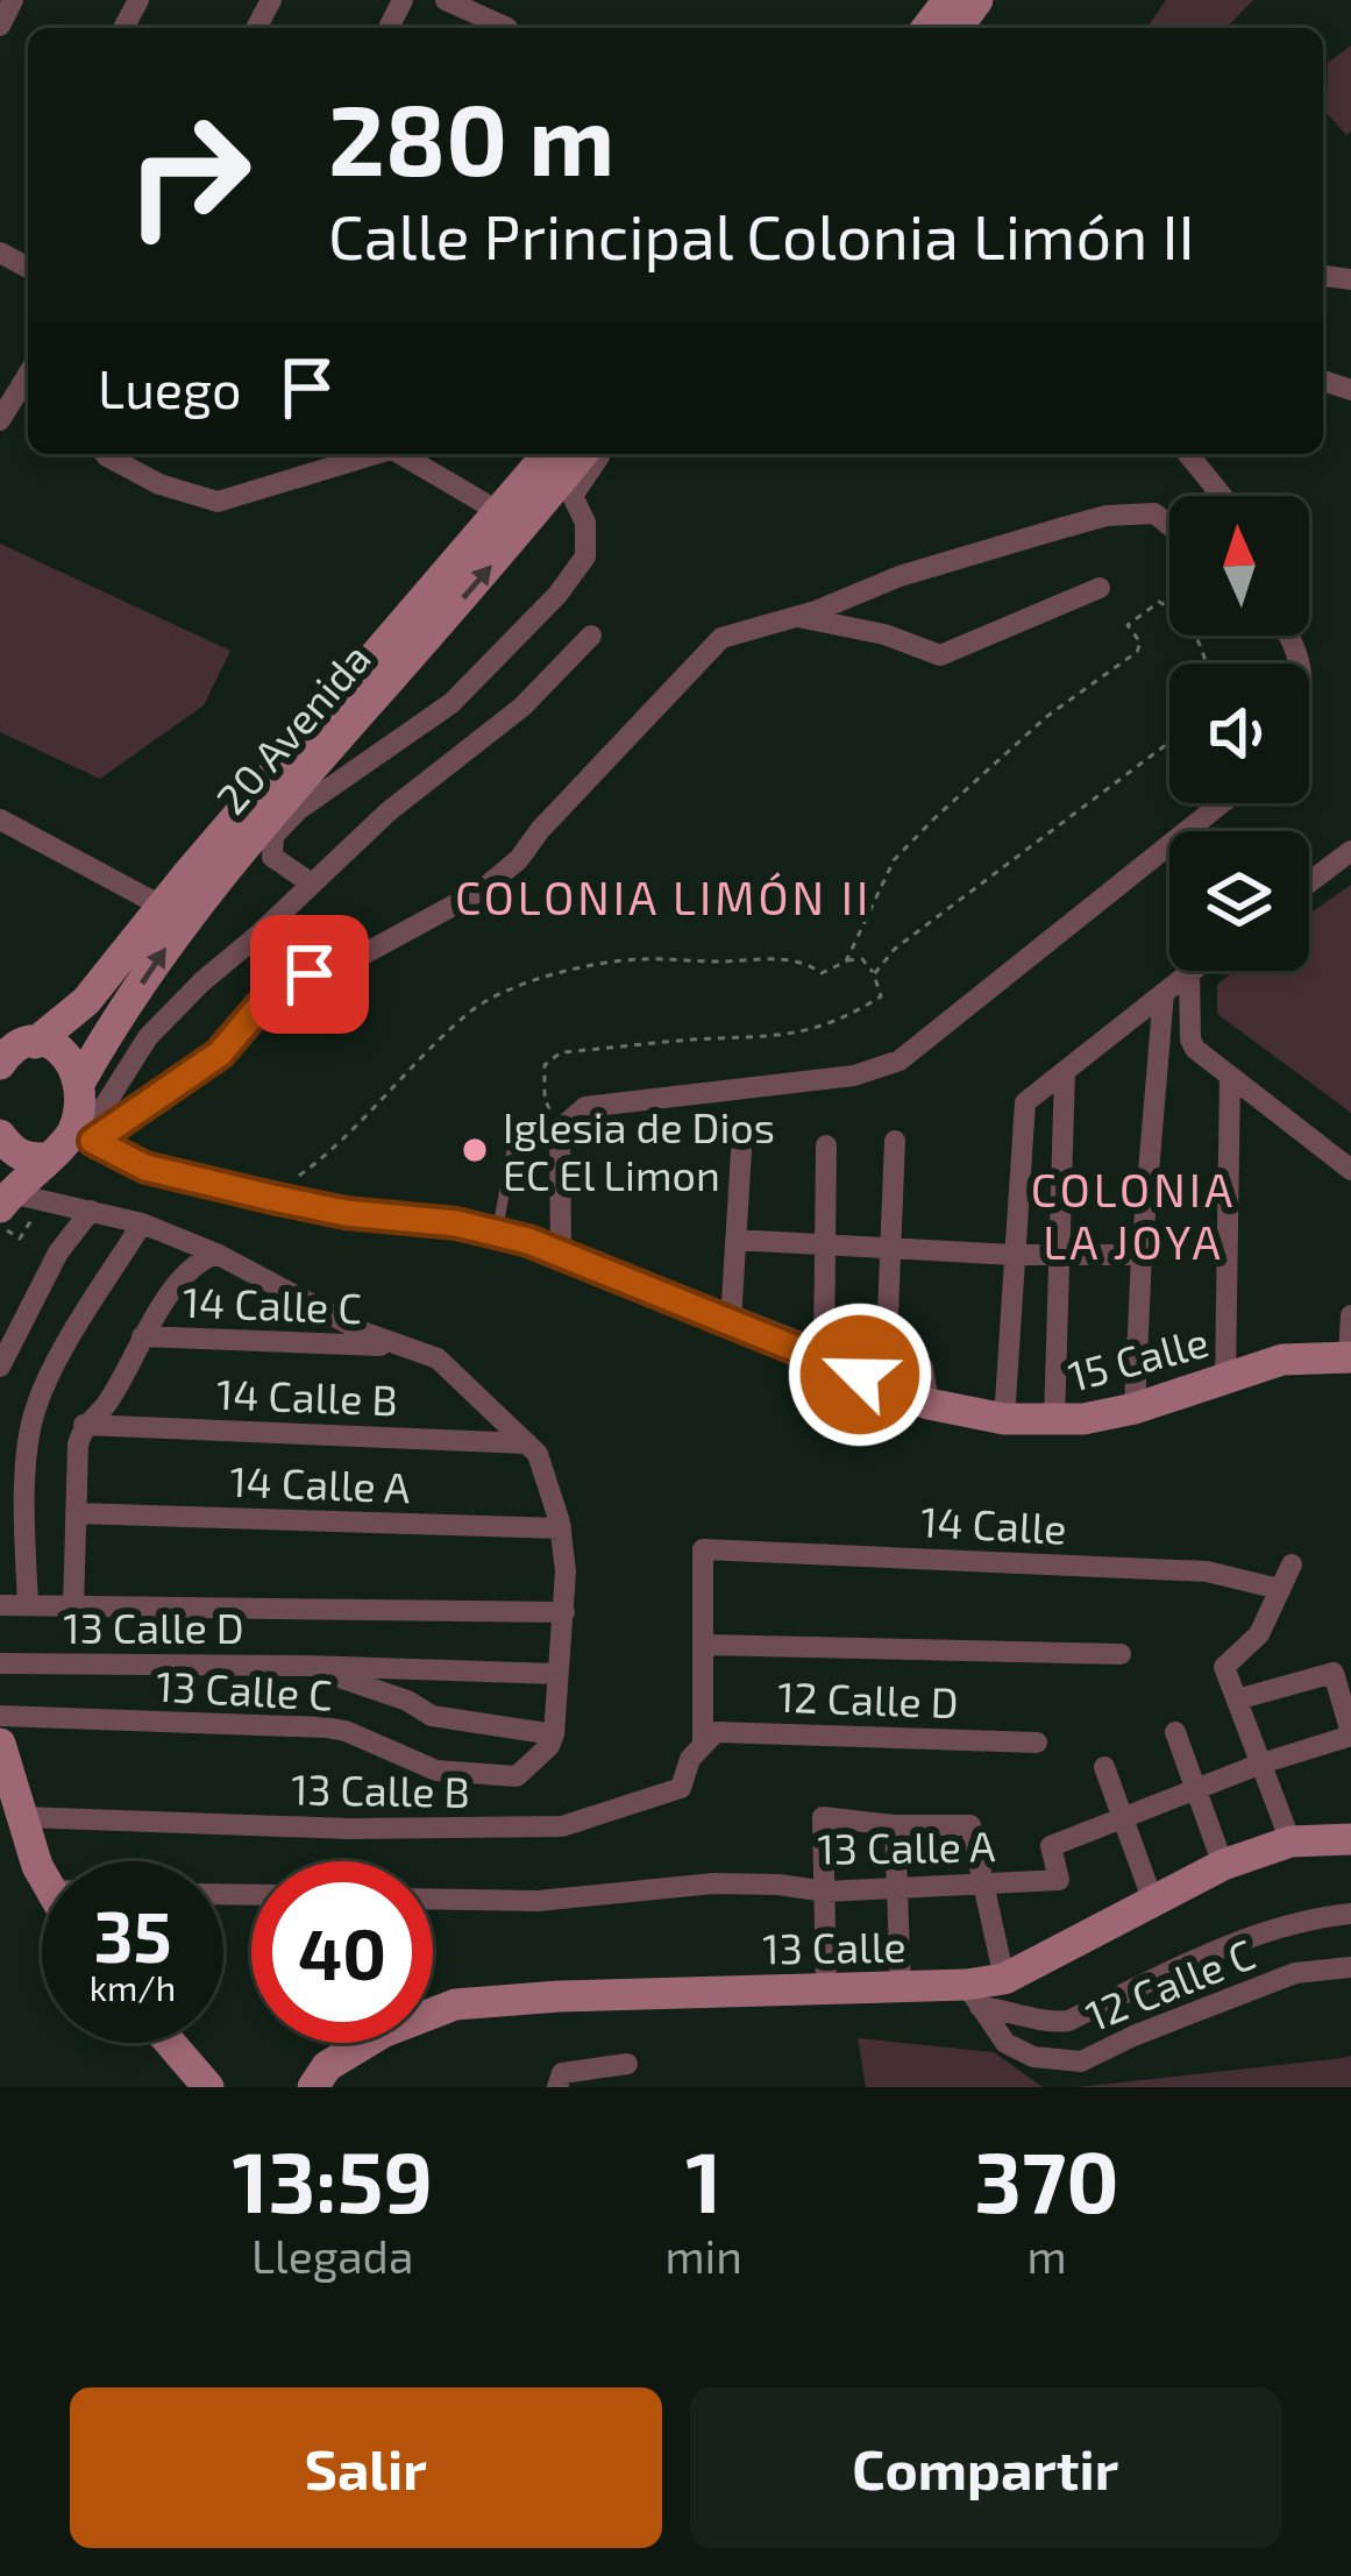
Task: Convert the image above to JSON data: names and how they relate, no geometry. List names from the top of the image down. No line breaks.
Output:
{"streets":{"street":["20 Avenida","14 Calle C","15 Calle","14 Calle B","14 Calle A","14 Calle","13 Calle D","13 Calle C","12 Calle D","13 Calle B","13 Calle A","13 Calle","12 Calle C"]},"crossings":[["13 Calle D","13 Calle C"],["12 Calle D","13 Calle B"],["13 Calle","12 Calle C"]],"districts":["COLONIA LIMÓN II","COLONIA LA JOYA"],"places":["Iglesia de Dios EC El Limon"],"north":"top","page":{"turn":["280 m","Calle Principal Colonia Limón II"],"then":"Luego","speed":"35 km/h","limit":"40","eta":["13:59","Llegada","1","min","370","m"],"buttons":["Salir","Compartir"]}}
